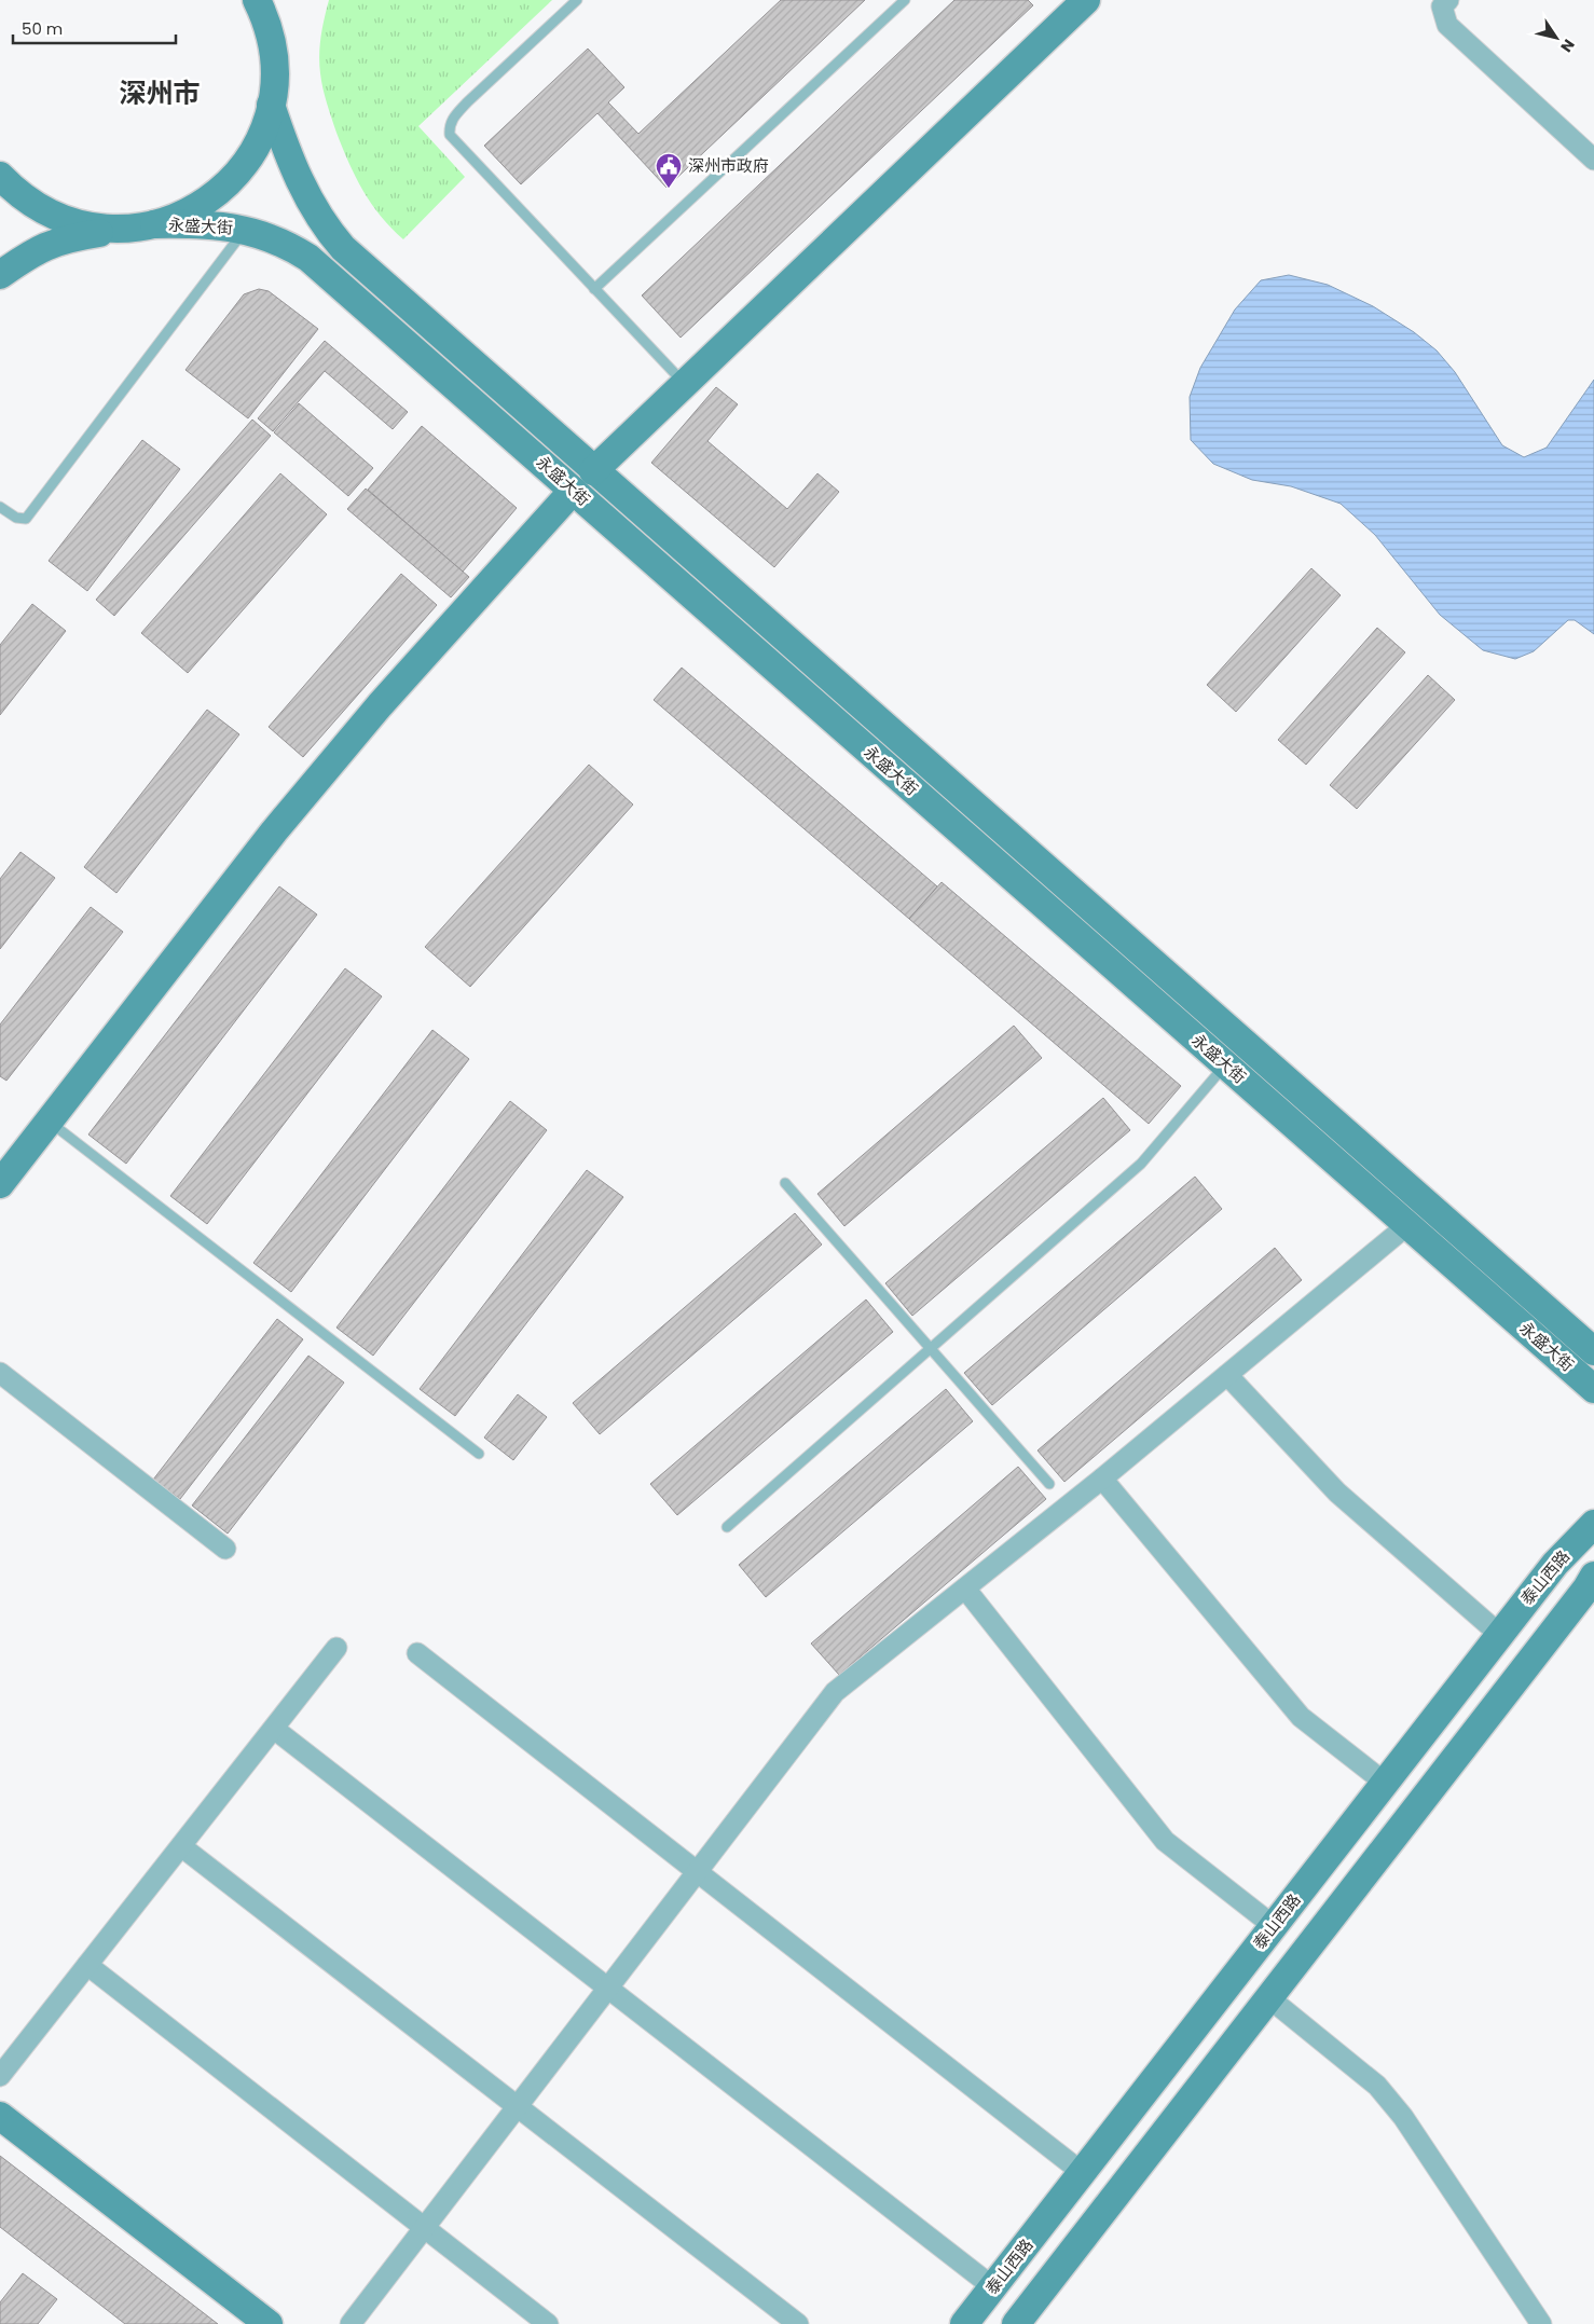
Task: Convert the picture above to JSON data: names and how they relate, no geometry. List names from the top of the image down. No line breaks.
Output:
{"streets":{"main road":["永盛大街","泰山西路"]},"districts":["深州市"],"places":{"public building":["深州市政府"]},"scale_bar":"50 m","north":"bottom right"}
